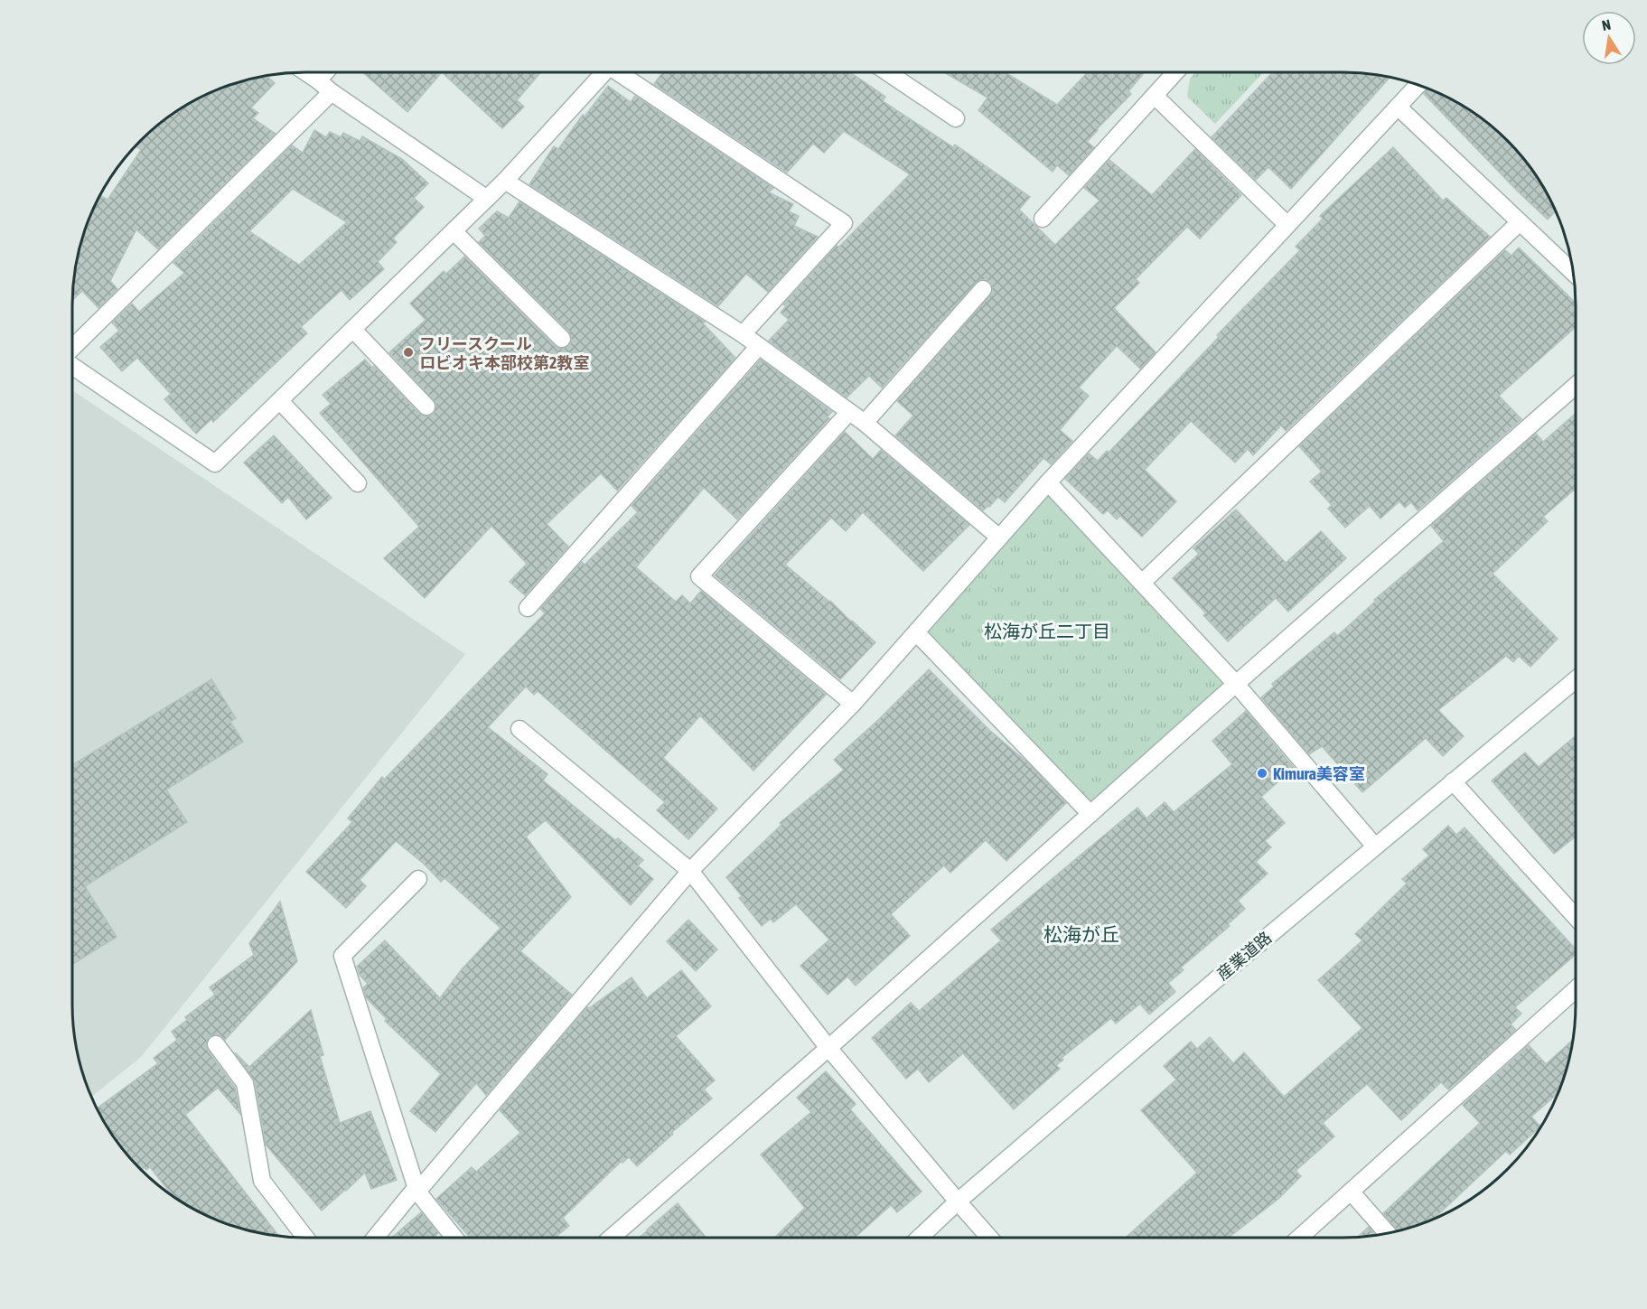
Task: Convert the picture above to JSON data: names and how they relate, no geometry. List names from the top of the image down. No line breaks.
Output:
{"streets":{"street":["産業道路"]},"districts":["松海が丘二丁目","松海が丘"],"places":["フリースクール ロビオキ本部校第2教室","Kimura美容室"],"north":"top"}
